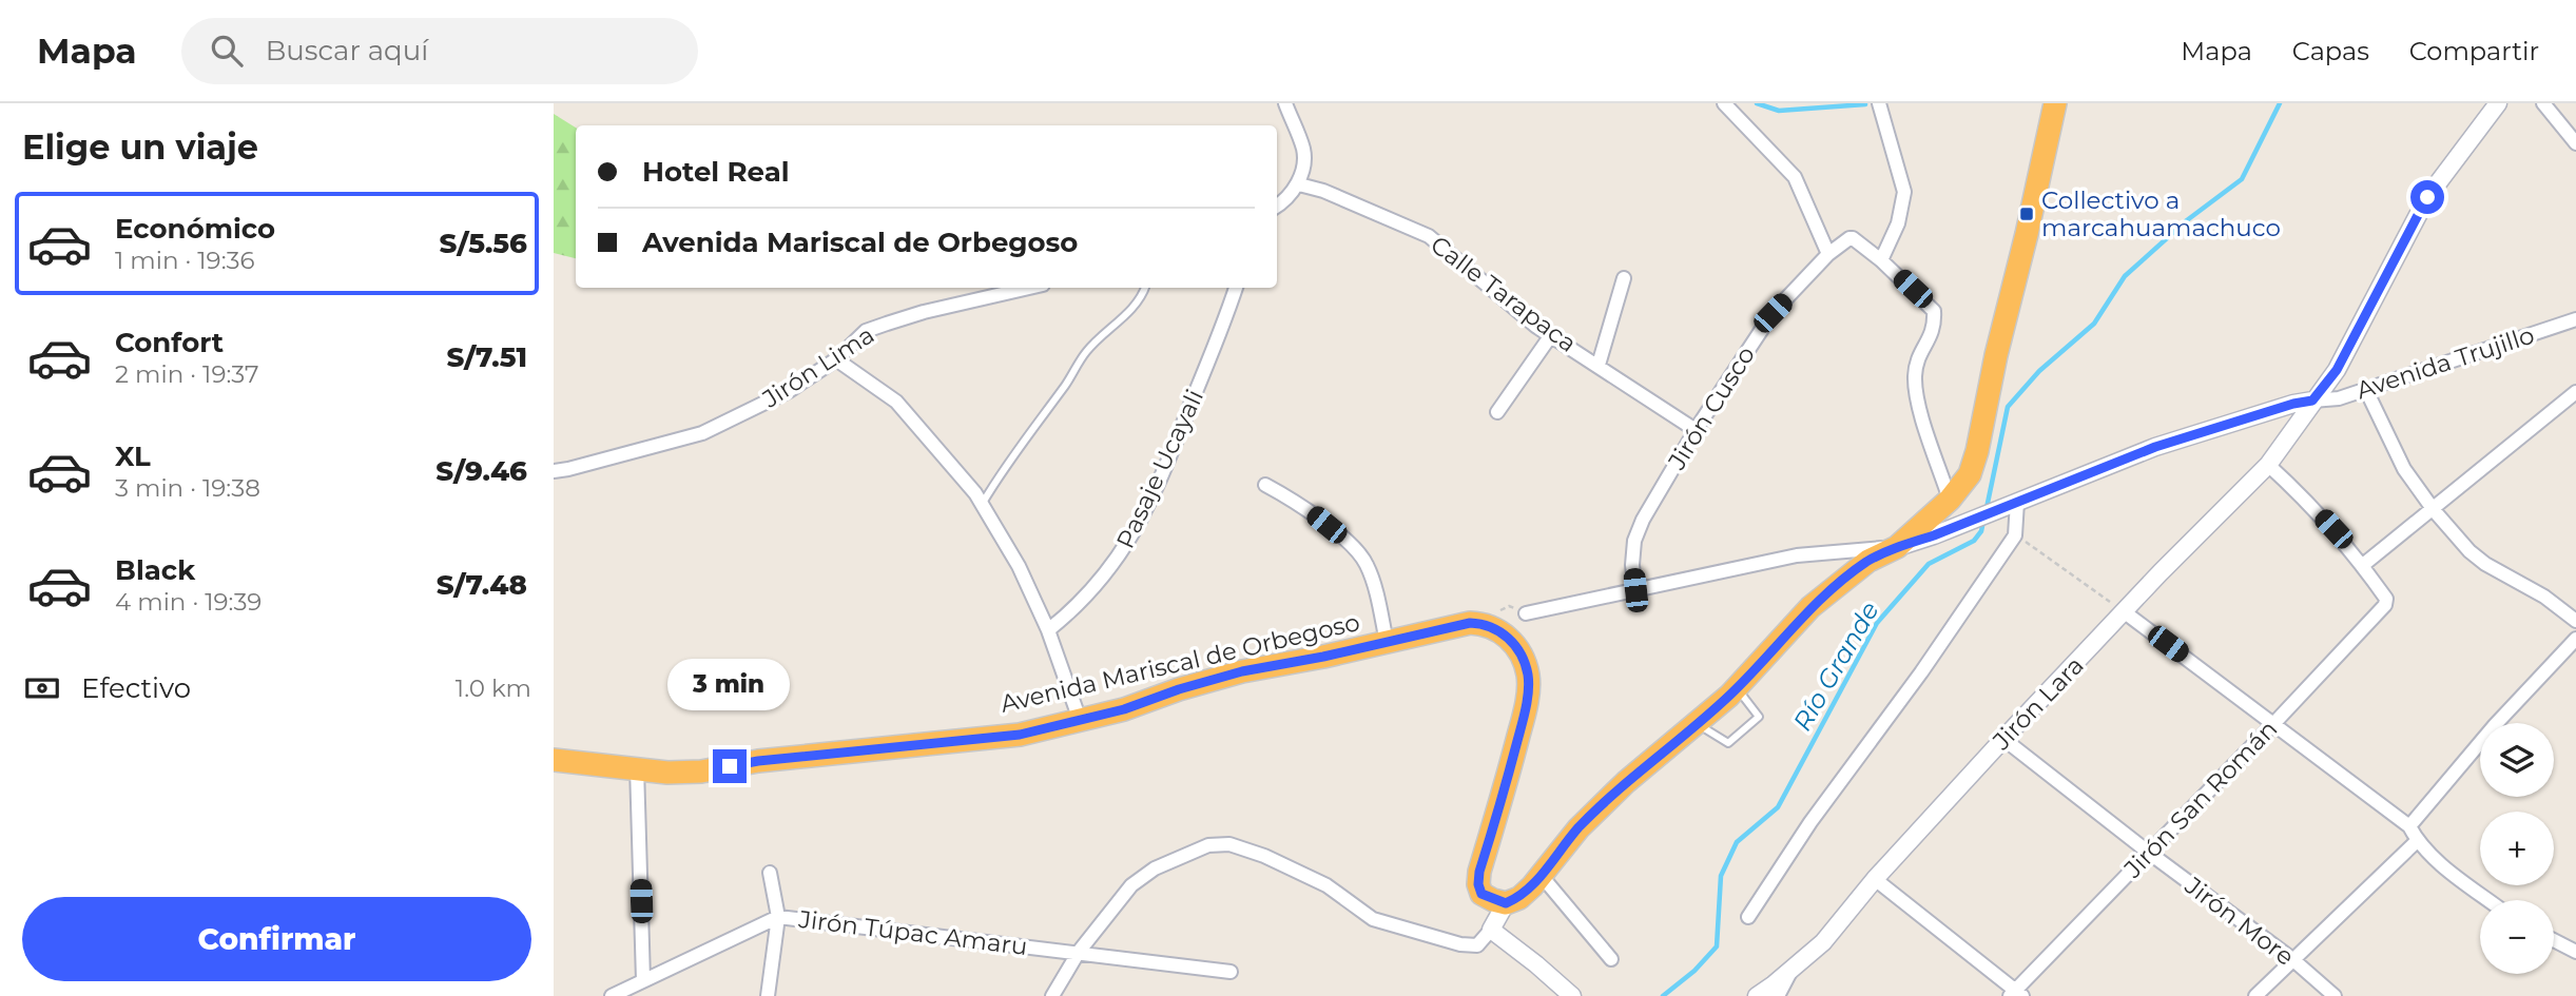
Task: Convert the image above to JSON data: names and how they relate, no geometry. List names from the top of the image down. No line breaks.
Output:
{"streets":{"highway":["Avenida Mariscal de Orbegoso"],"street":["Calle Tarapaca","Avenida Trujillo","Jirón Lima","Jirón Cusco","Pasaje Ucayali","Jirón Lara","Jirón San Román","Jirón More","Jirón Túpac Amaru"]},"crossings":[["Calle Tarapaca","Jirón Cusco"],["Avenida Trujillo","Jirón Lara"],["Jirón Lara","Jirón More"],["Jirón San Román","Jirón More"]],"water":["Río Grande"],"places":{"transit":["Collectivo a marcahuamachuco"]},"page":{"header":"Mapa","search":"Buscar aquí","nav":["Mapa","Capas","Compartir"],"heading":"Elige un viaje","banner":["Hotel Real","Avenida Mariscal de Orbegoso"],"list":[{"name":"Económico","note":"1 min · 19:36","value":"S/5.56"},{"name":"Confort","note":"2 min · 19:37","value":"S/7.51"},{"name":"XL","note":"3 min · 19:38","value":"S/9.46"},{"name":"Black","note":"4 min · 19:39","value":"S/7.48"}],"pay":["Efectivo","1.0 km"],"bubble":"3 min","map_buttons":["+","−"],"buttons":"Confirmar"}}
